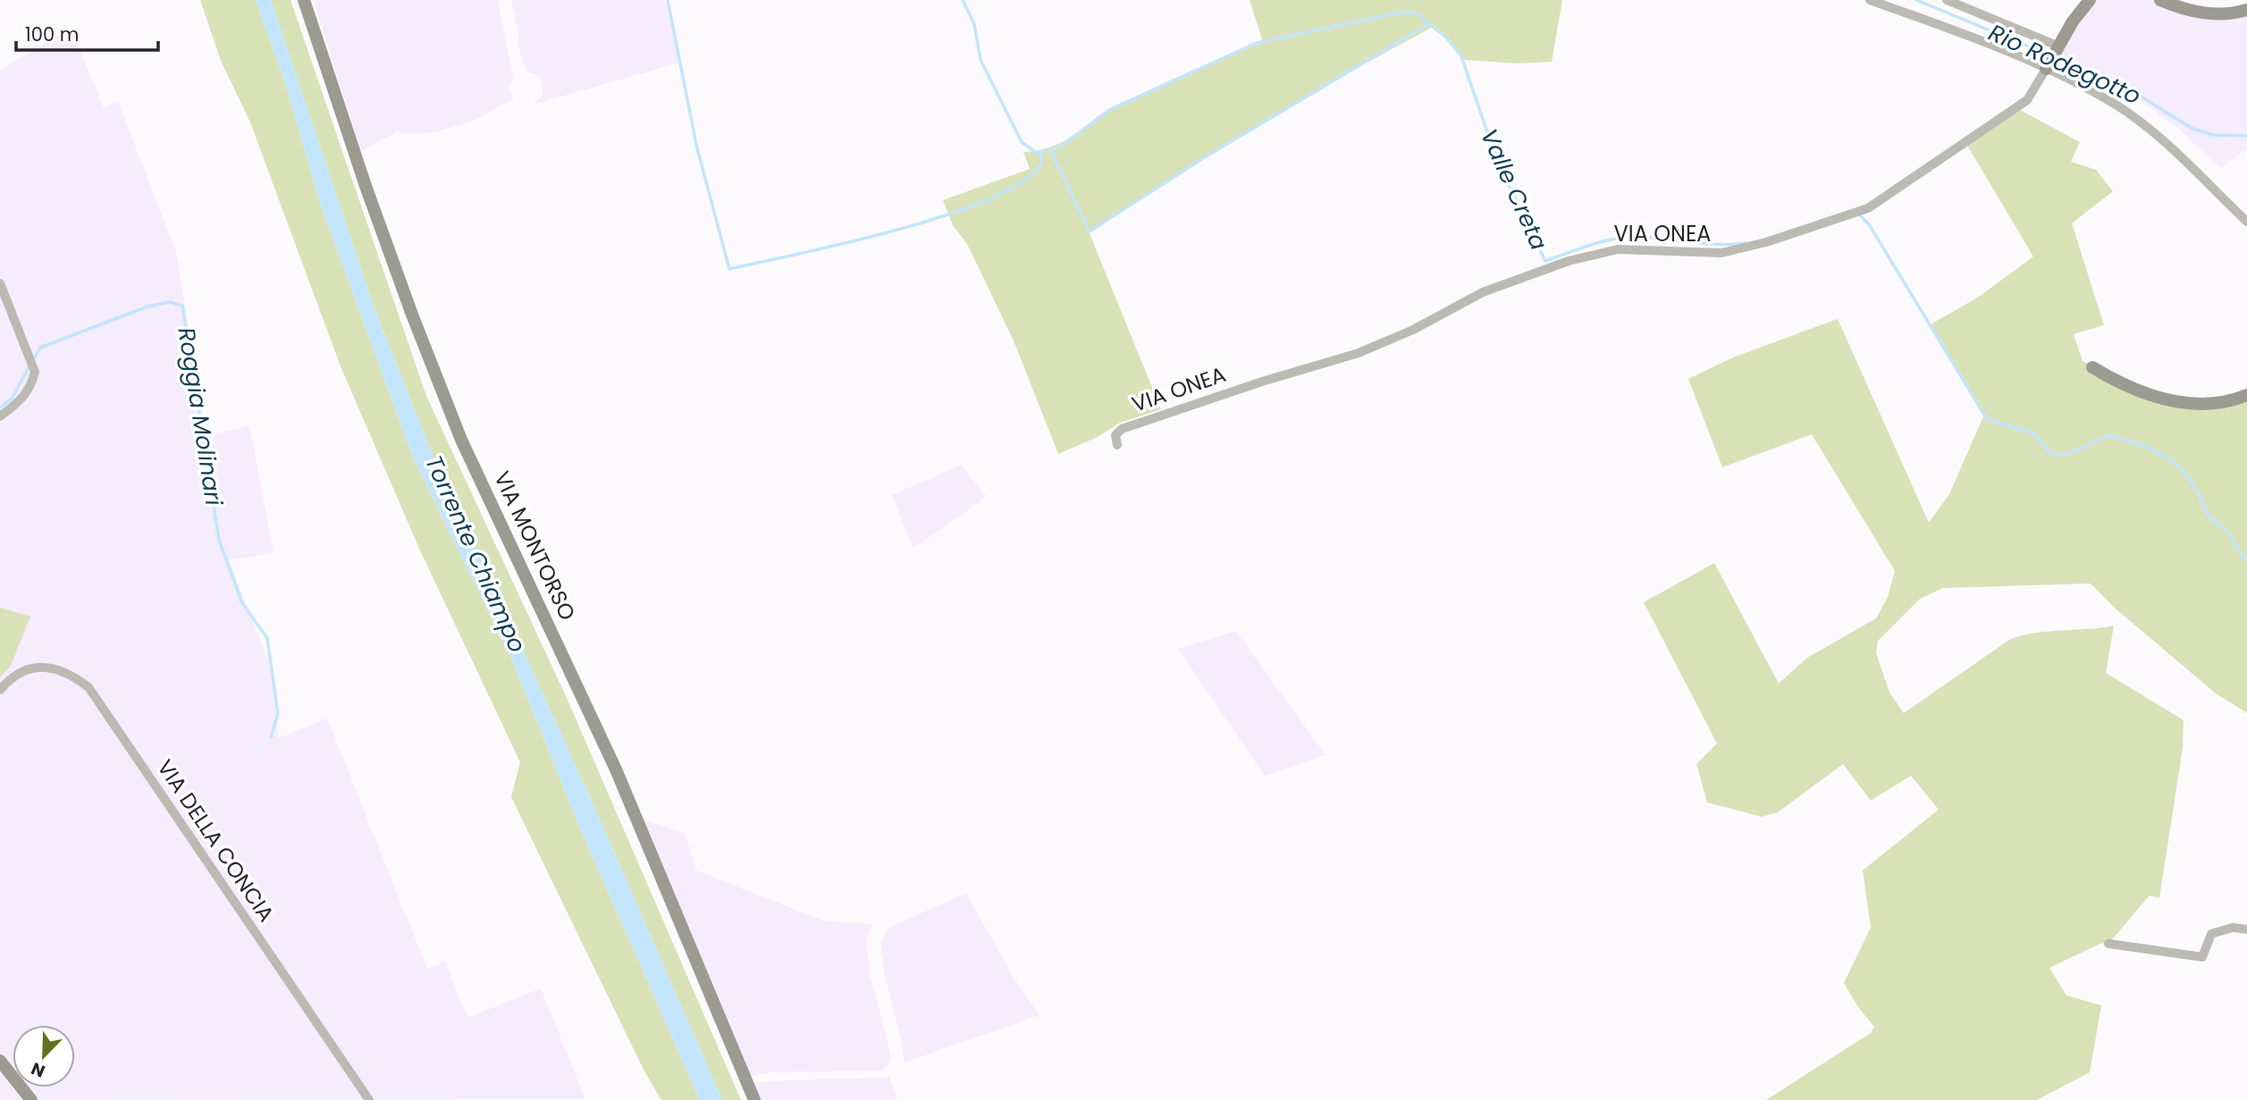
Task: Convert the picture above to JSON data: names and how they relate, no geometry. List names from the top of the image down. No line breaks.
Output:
{"streets":{"main road":["VIA MONTORSO"],"street":["VIA ONEA","VIA DELLA CONCIA"]},"water":["Rio Rodegotto","Valle Creta","Roggia Molinari","Torrente Chiampo"],"scale_bar":"100 m","north":"bottom left"}
